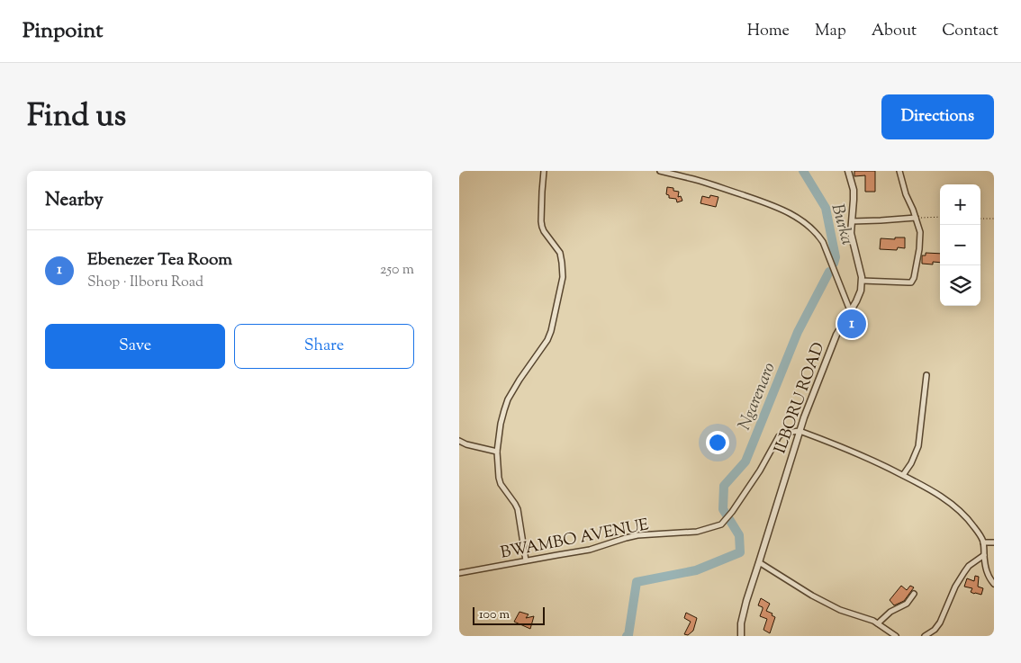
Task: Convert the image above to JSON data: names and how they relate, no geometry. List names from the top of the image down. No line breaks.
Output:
{"streets":{"street":["ILBORU ROAD","BWAMBO AVENUE"]},"crossings":[["ILBORU ROAD","BWAMBO AVENUE"]],"water":["Burka","Ngarenaro"],"scale_bar":"100 m","page":{"header":"Pinpoint","nav":["Home","Map","About","Contact"],"title":"Find us","buttons":["Directions",["Save","Share"]],"heading":"Nearby","map_buttons":["+","−"],"list":[{"mark":"1","name":"Ebenezer Tea Room","note":"Shop · Ilboru Road","value":"250 m"}],"pins":"1","scale":"100 m"}}
